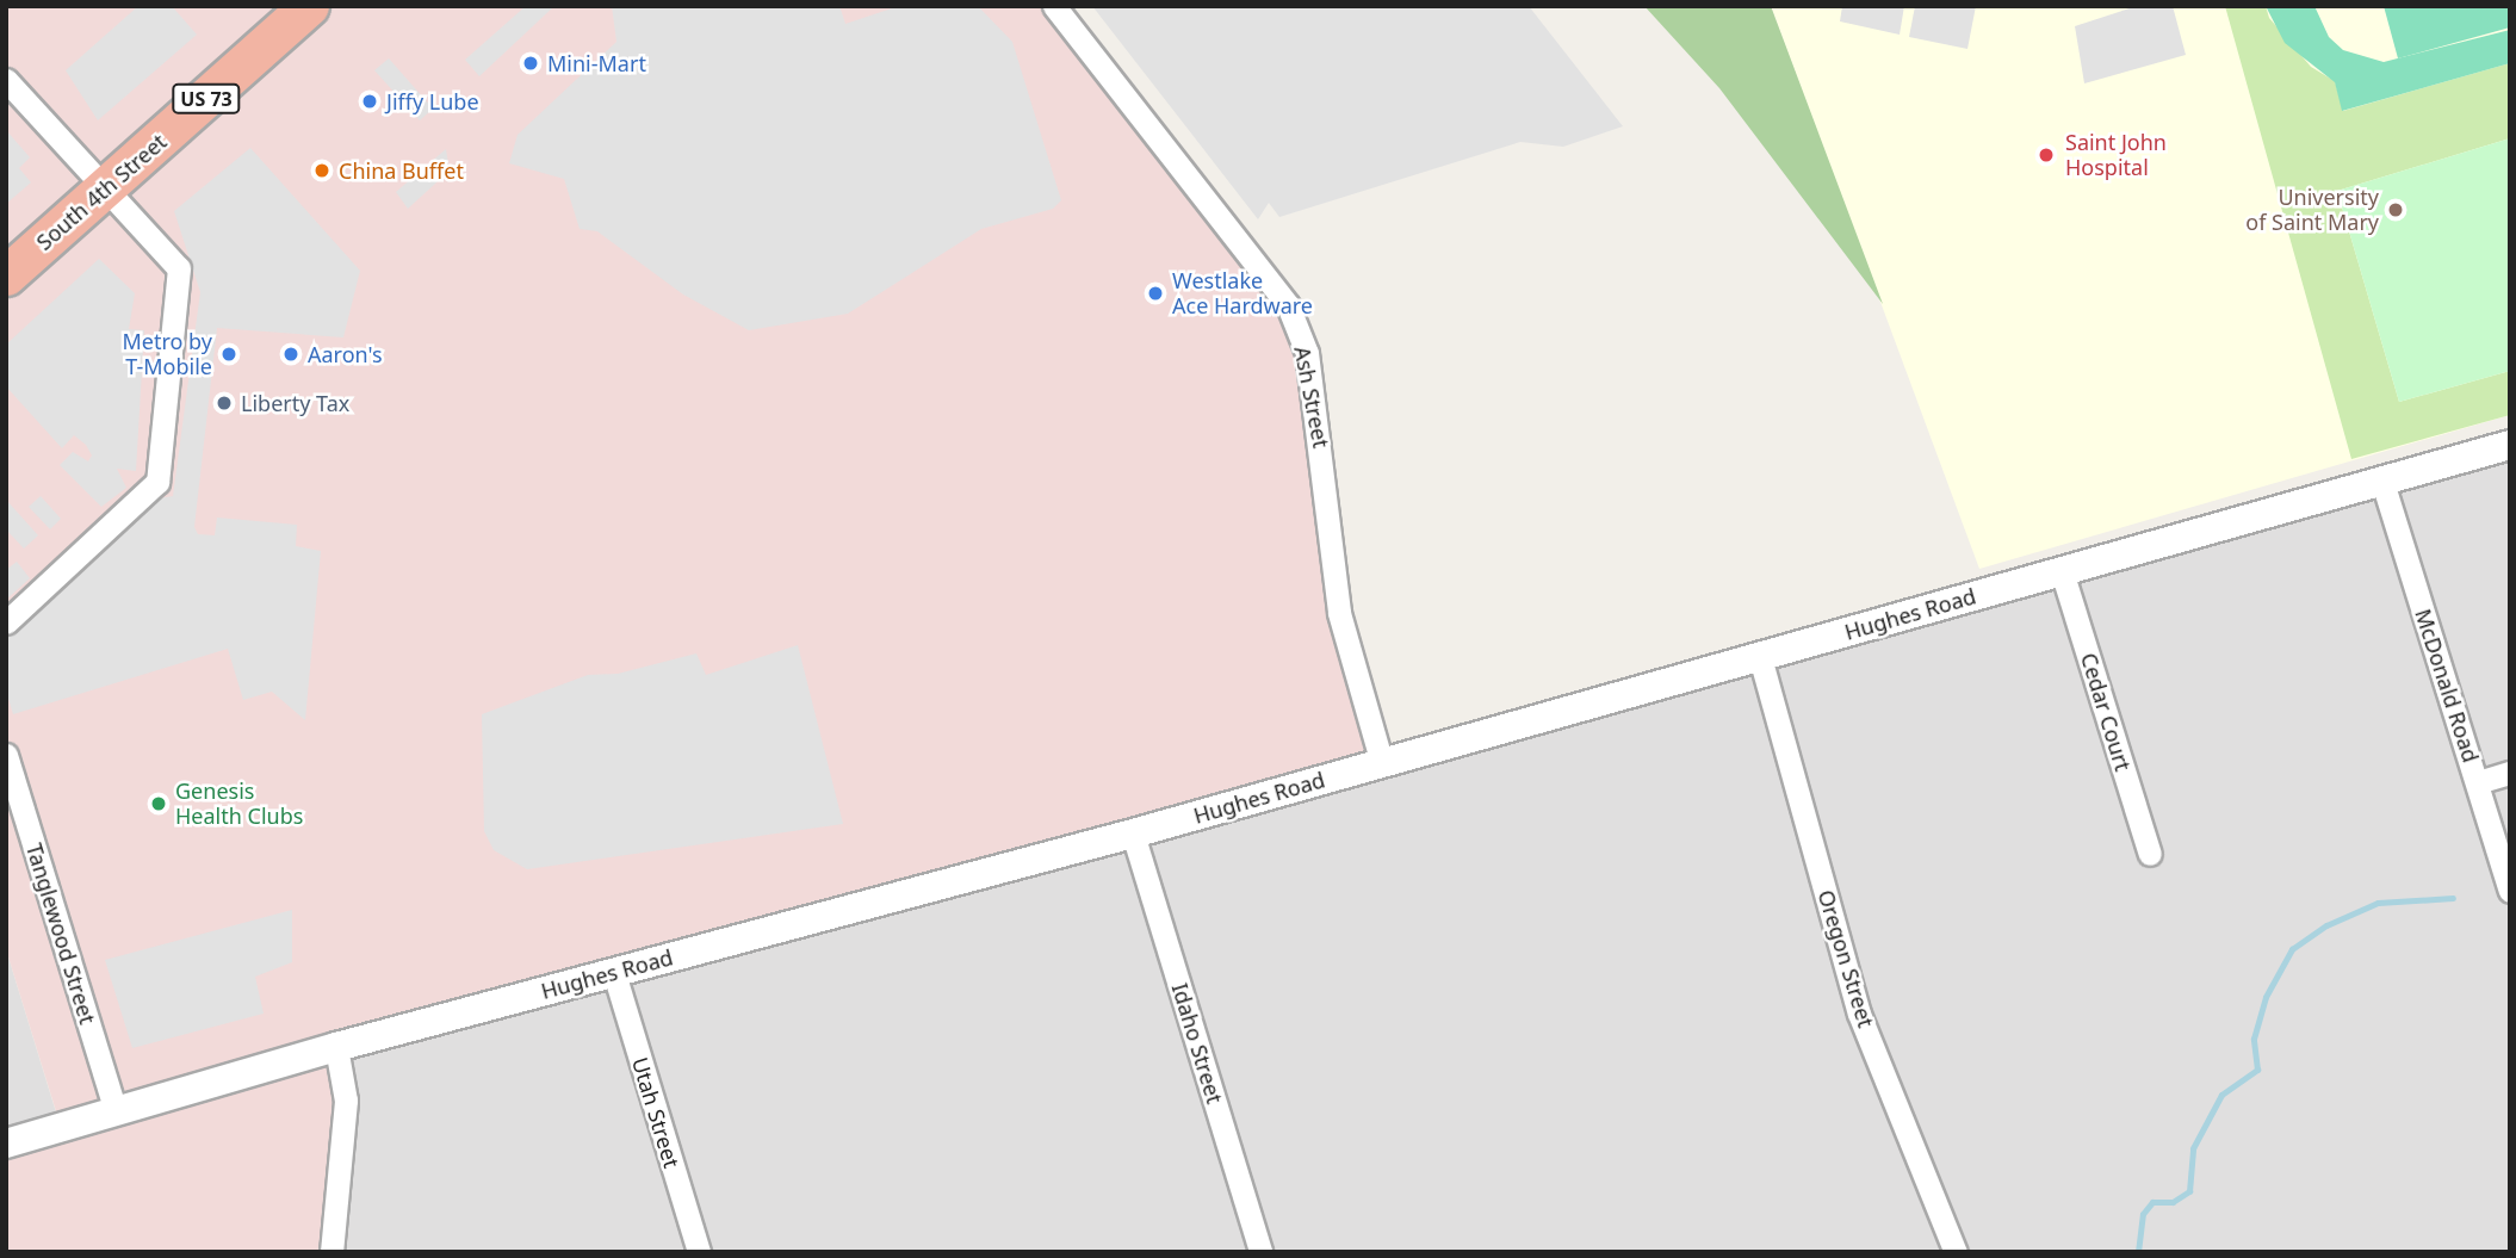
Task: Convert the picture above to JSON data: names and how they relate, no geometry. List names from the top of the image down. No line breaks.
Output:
{"streets":{"highway":["US 73","South 4th Street"],"street":["Ash Street","Hughes Road","McDonald Road","Cedar Court","Tanglewood Street","Oregon Street","Idaho Street","Utah Street"]},"crossings":[["Ash Street","Hughes Road"],["Hughes Road","McDonald Road"],["Hughes Road","Cedar Court"],["Hughes Road","Tanglewood Street"],["Hughes Road","Oregon Street"],["Hughes Road","Idaho Street"],["Hughes Road","Utah Street"]],"places":["Mini-Mart","Jiffy Lube","Saint John Hospital","China Buffet","University of Saint Mary","Westlake Ace Hardware","Metro by T-Mobile","Aaron's","Liberty Tax","Genesis Health Clubs"]}
